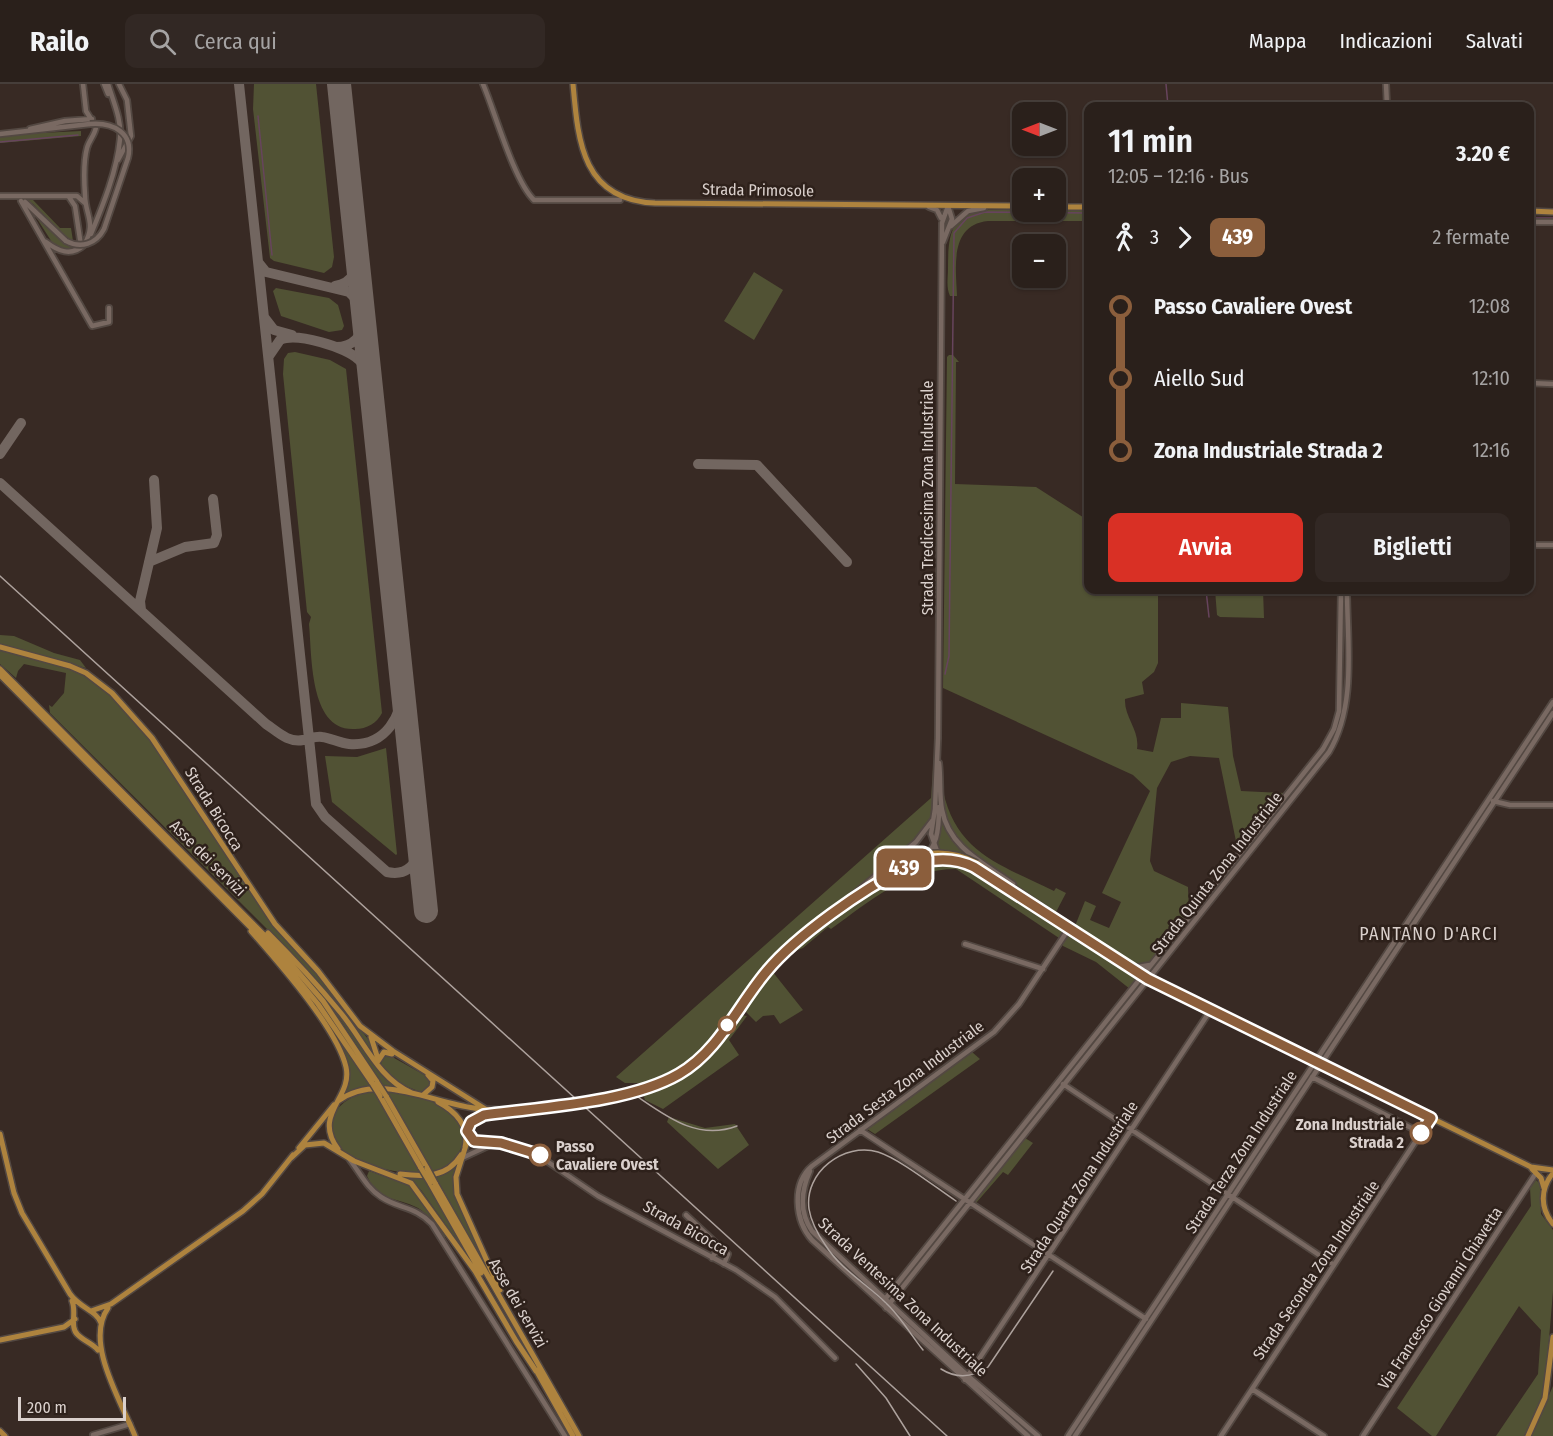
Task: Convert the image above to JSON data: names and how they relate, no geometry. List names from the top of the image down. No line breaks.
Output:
{"streets":{"main road":["Strada Primosole","Strada Bicocca","Asse dei servizi"],"street":["Strada Tredicesima Zona Industriale","Strada Quinta Zona Industriale","Strada Sesta Zona Industriale","Strada Terza Zona Industriale","Strada Quarta Zona Industriale","Strada Seconda Zona Industriale","Strada Ventesima Zona Industriale","Via Francesco Giovanni Chiavetta"]},"crossings":[["Strada Quinta Zona Industriale","Strada Ventesima Zona Industriale"],["Strada Sesta Zona Industriale","Strada Ventesima Zona Industriale"],["Strada Quarta Zona Industriale","Strada Ventesima Zona Industriale"]],"districts":["PANTANO D'ARCI"],"places":["Zona Industriale Strada 2","Passo Cavaliere Ovest"],"lines":["bus line 439"],"scale_bar":"200 m","north":"left","page":{"header":"Railo","search":"Cerca qui","nav":["Mappa","Indicazioni","Salvati"],"on_map":"439","map_buttons":["+","−"],"heading":["11 min","12:05 – 12:16 · Bus","3.20 €"],"legs":["3","439","2 fermate"],"list":[{"name":"Passo Cavaliere Ovest","value":"12:08"},{"name":"Aiello Sud","value":"12:10"},{"name":"Zona Industriale Strada 2","value":"12:16"}],"buttons":["Avvia","Biglietti"],"scale":"200 m"}}
